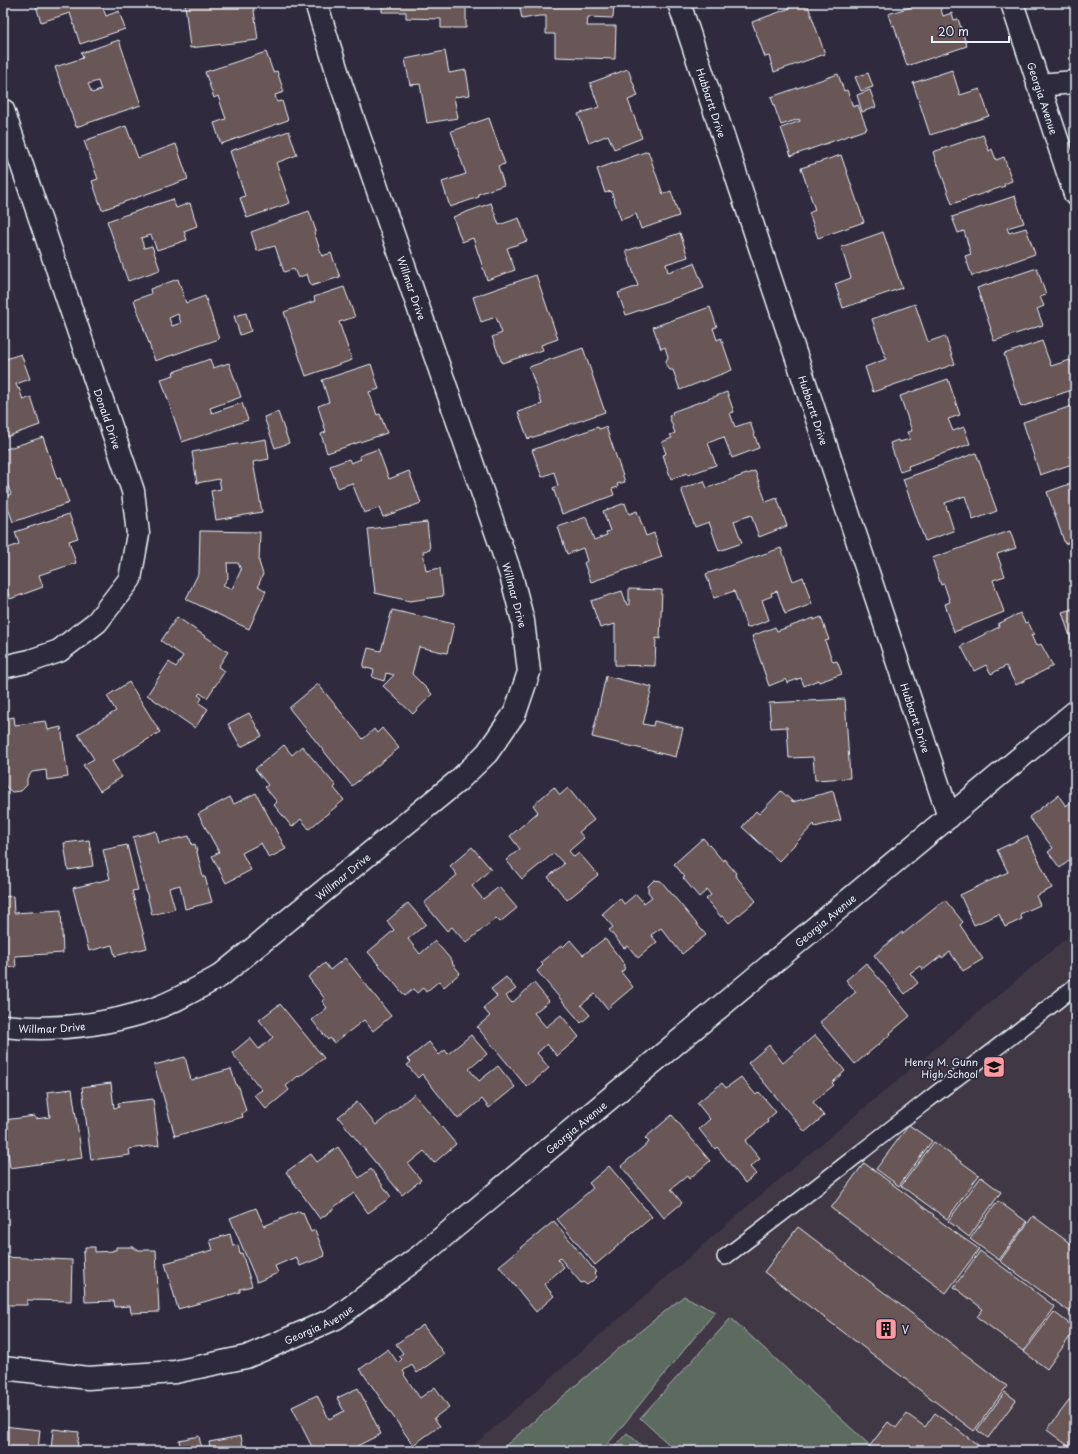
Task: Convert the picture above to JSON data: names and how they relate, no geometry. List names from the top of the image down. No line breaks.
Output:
{"streets":{"street":["Georgia Avenue","Hubbartt Drive","Willmar Drive","Donald Drive"]},"crossings":[["Georgia Avenue","Hubbartt Drive"]],"places":{"school or university":["Henry M. Gunn High School"],"building":["V"]},"scale_bar":"20 m"}
